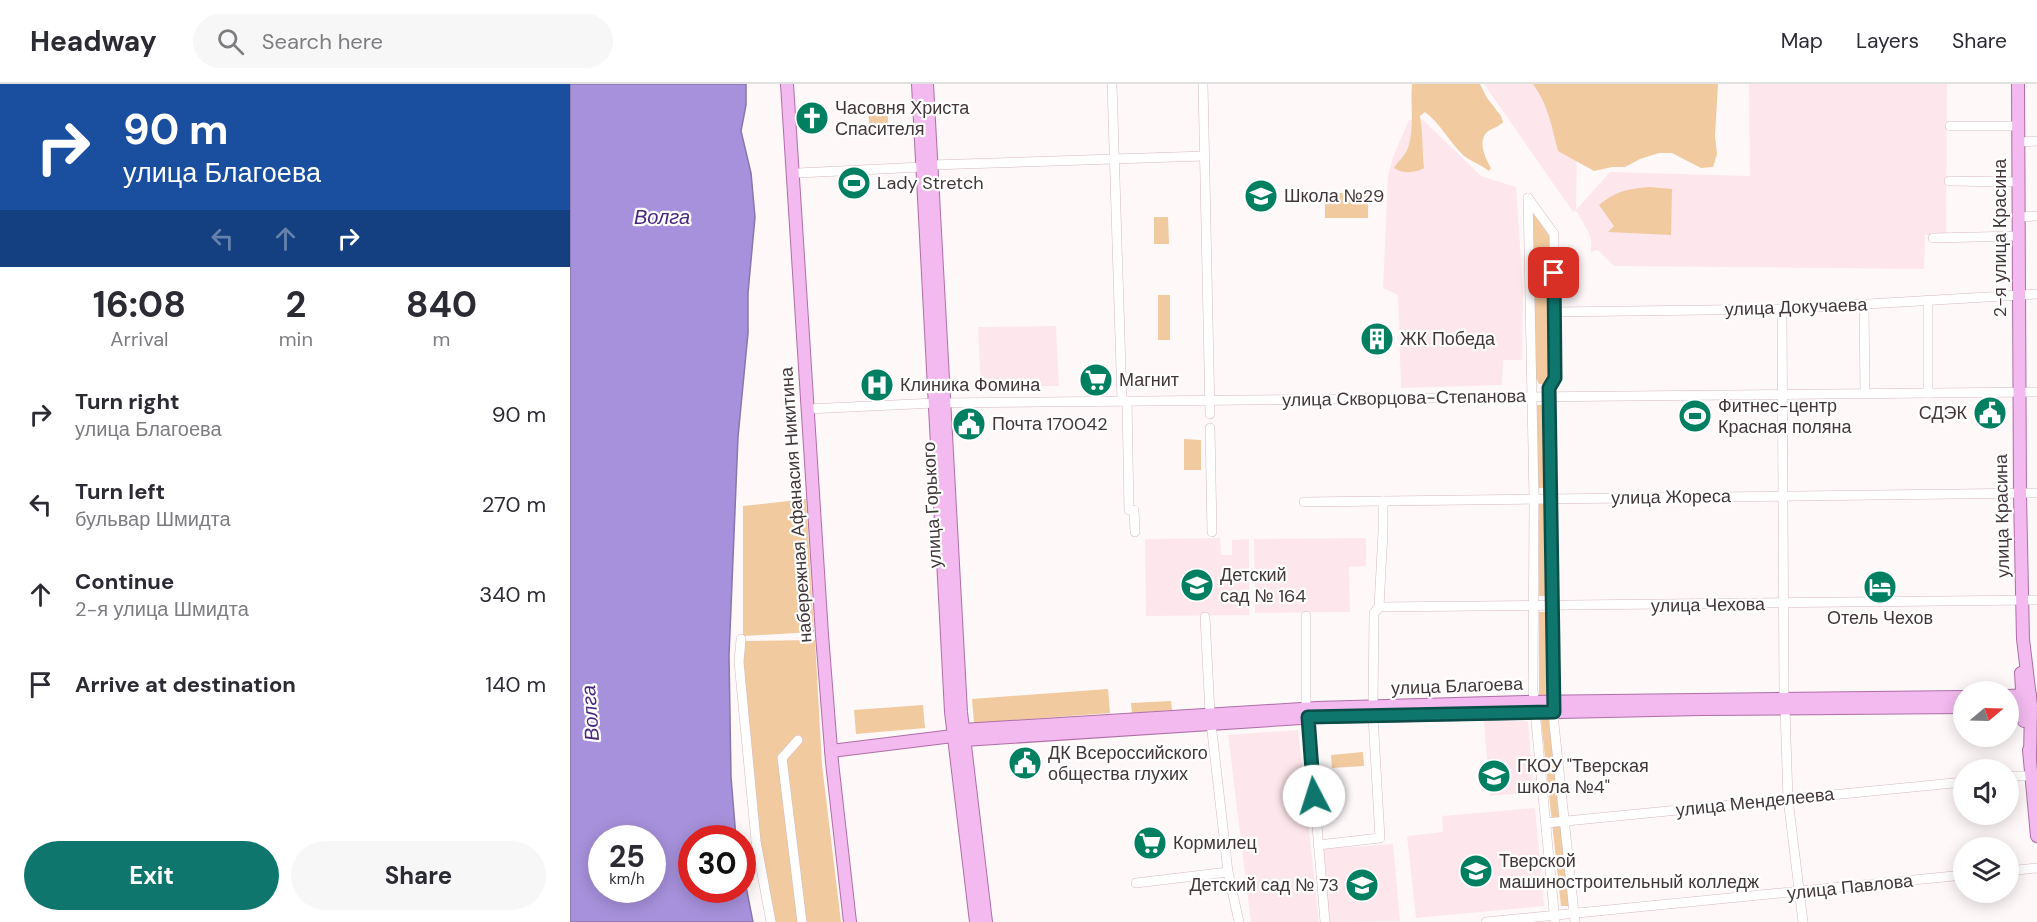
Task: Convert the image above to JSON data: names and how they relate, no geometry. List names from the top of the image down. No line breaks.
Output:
{"streets":{"main road":["2-я улица Красина","набережная Афанасия Никитина","улица Горького","улица Красина","улица Благоева"],"street":["улица Докучаева","улица Скворцова-Степанова","улица Жореса","улица Чехова","улица Менделеева","улица Павлова"]},"crossings":[["2-я улица Красина","улица Докучаева"],["2-я улица Красина","улица Скворцова-Степанова"],["2-я улица Красина","улица Красина"],["улица Скворцова-Степанова","набережная Афанасия Никитина"],["улица Скворцова-Степанова","улица Горького"],["улица Скворцова-Степанова","улица Красина"],["улица Жореса","улица Красина"],["набережная Афанасия Никитина","улица Благоева"],["улица Горького","улица Благоева"],["улица Красина","улица Чехова"]],"water":["Волга"],"places":{"church":["Часовня Христа Спасителя"],"sports":["Lady Stretch","Фитнес-центр Красная поляна"],"school or university":["Школа №29","Детский сад № 164","ГКОУ \"Тверская школа №4\"","Тверской машиностроительный колледж","Детский сад № 73"],"building":["ЖК Победа"],"supermarket":["Магнит","Кормилец"],"hospital":["Клиника Фомина"],"public building":["СДЭК","Почта 170042","ДК Всероссийского общества глухих"],"hotel":["Отель Чехов"]},"north":"right","page":{"header":"Headway","search":"Search here","nav":["Map","Layers","Share"],"turn":["90 m","улица Благоева"],"eta":["16:08","Arrival","2","min","840","m"],"list":[{"name":"Turn right","note":"улица Благоева","value":"90 m"},{"name":"Turn left","note":"бульвар Шмидта","value":"270 m"},{"name":"Continue","note":"2-я улица Шмидта","value":"340 m"},{"name":"Arrive at destination","value":"140 m"}],"speed":"25 km/h","limit":"30","buttons":["Exit","Share"]}}
